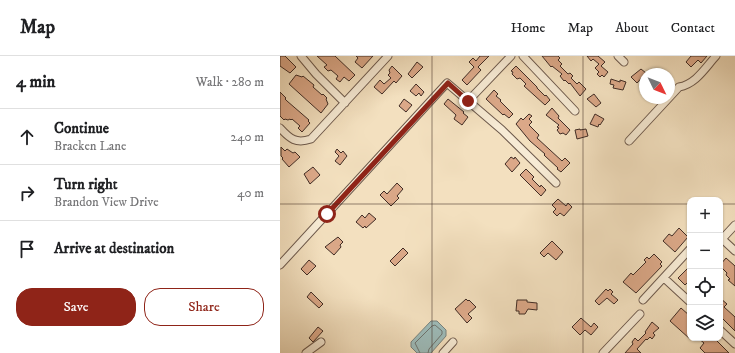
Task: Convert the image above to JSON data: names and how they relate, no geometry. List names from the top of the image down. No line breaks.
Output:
{"north":"bottom right","page":{"header":"Map","nav":["Home","Map","About","Contact"],"heading":["4 min","Walk · 280 m"],"list":[["Continue","Bracken Lane","240 m"],["Turn right","Brandon View Drive","40 m"],"Arrive at destination"],"map_buttons":["+","−"],"buttons":["Save","Share"]}}
